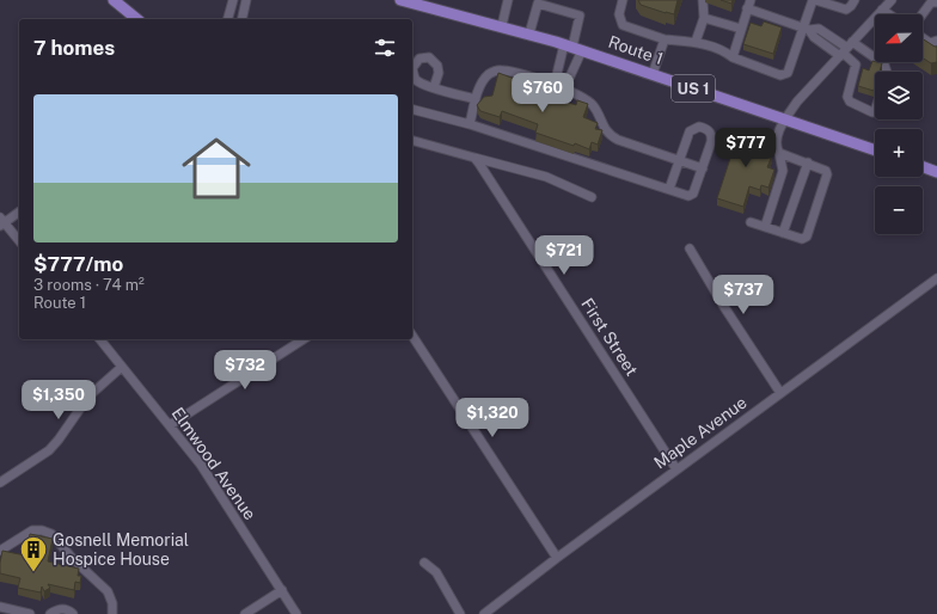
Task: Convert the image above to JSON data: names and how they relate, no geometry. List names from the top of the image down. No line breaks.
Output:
{"streets":{"main road":["Route 1","US 1"],"street":["First Street","Maple Avenue","Elmwood Avenue"]},"crossings":[["First Street","Maple Avenue"]],"places":{"building":["Gosnell Memorial Hospice House"]},"north":"left","page":{"map_buttons":["+","−"],"heading":"7 homes","price":["$760","$777","$721","$737","$732","$1,350","$1,320"],"list":[{"name":"$777/mo","note":"3 rooms · 74 m² · Route 1"}]}}
